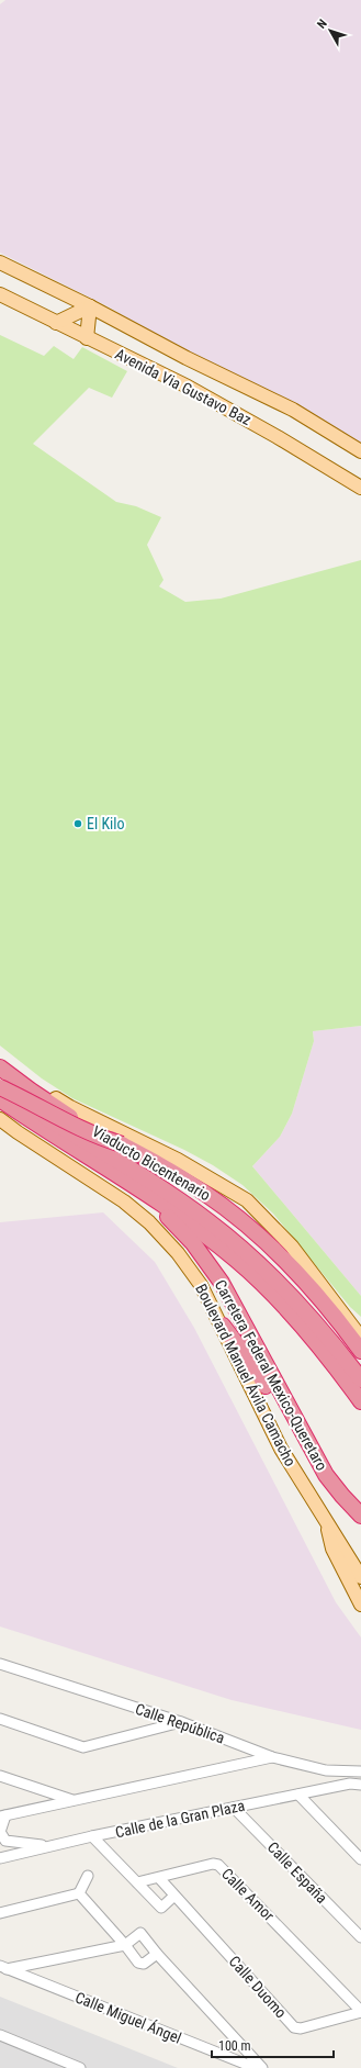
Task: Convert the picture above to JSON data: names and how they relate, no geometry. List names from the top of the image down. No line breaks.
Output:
{"streets":{"highway":["Viaducto Bicentenario","Carretera Federal Mexico-Queretaro"],"main road":["Avenida Via Gustavo Baz","Boulevard Manuel Ávila Camacho"],"street":["Calle República","Calle de la Gran Plaza","Calle España","Calle Amor","Calle Duomo","Calle Miguel Ángel"]},"crossings":[["Calle de la Gran Plaza","Calle España"],["Calle Amor","Calle Duomo"]],"places":["El Kilo"],"scale_bar":"100 m","north":"top left"}
